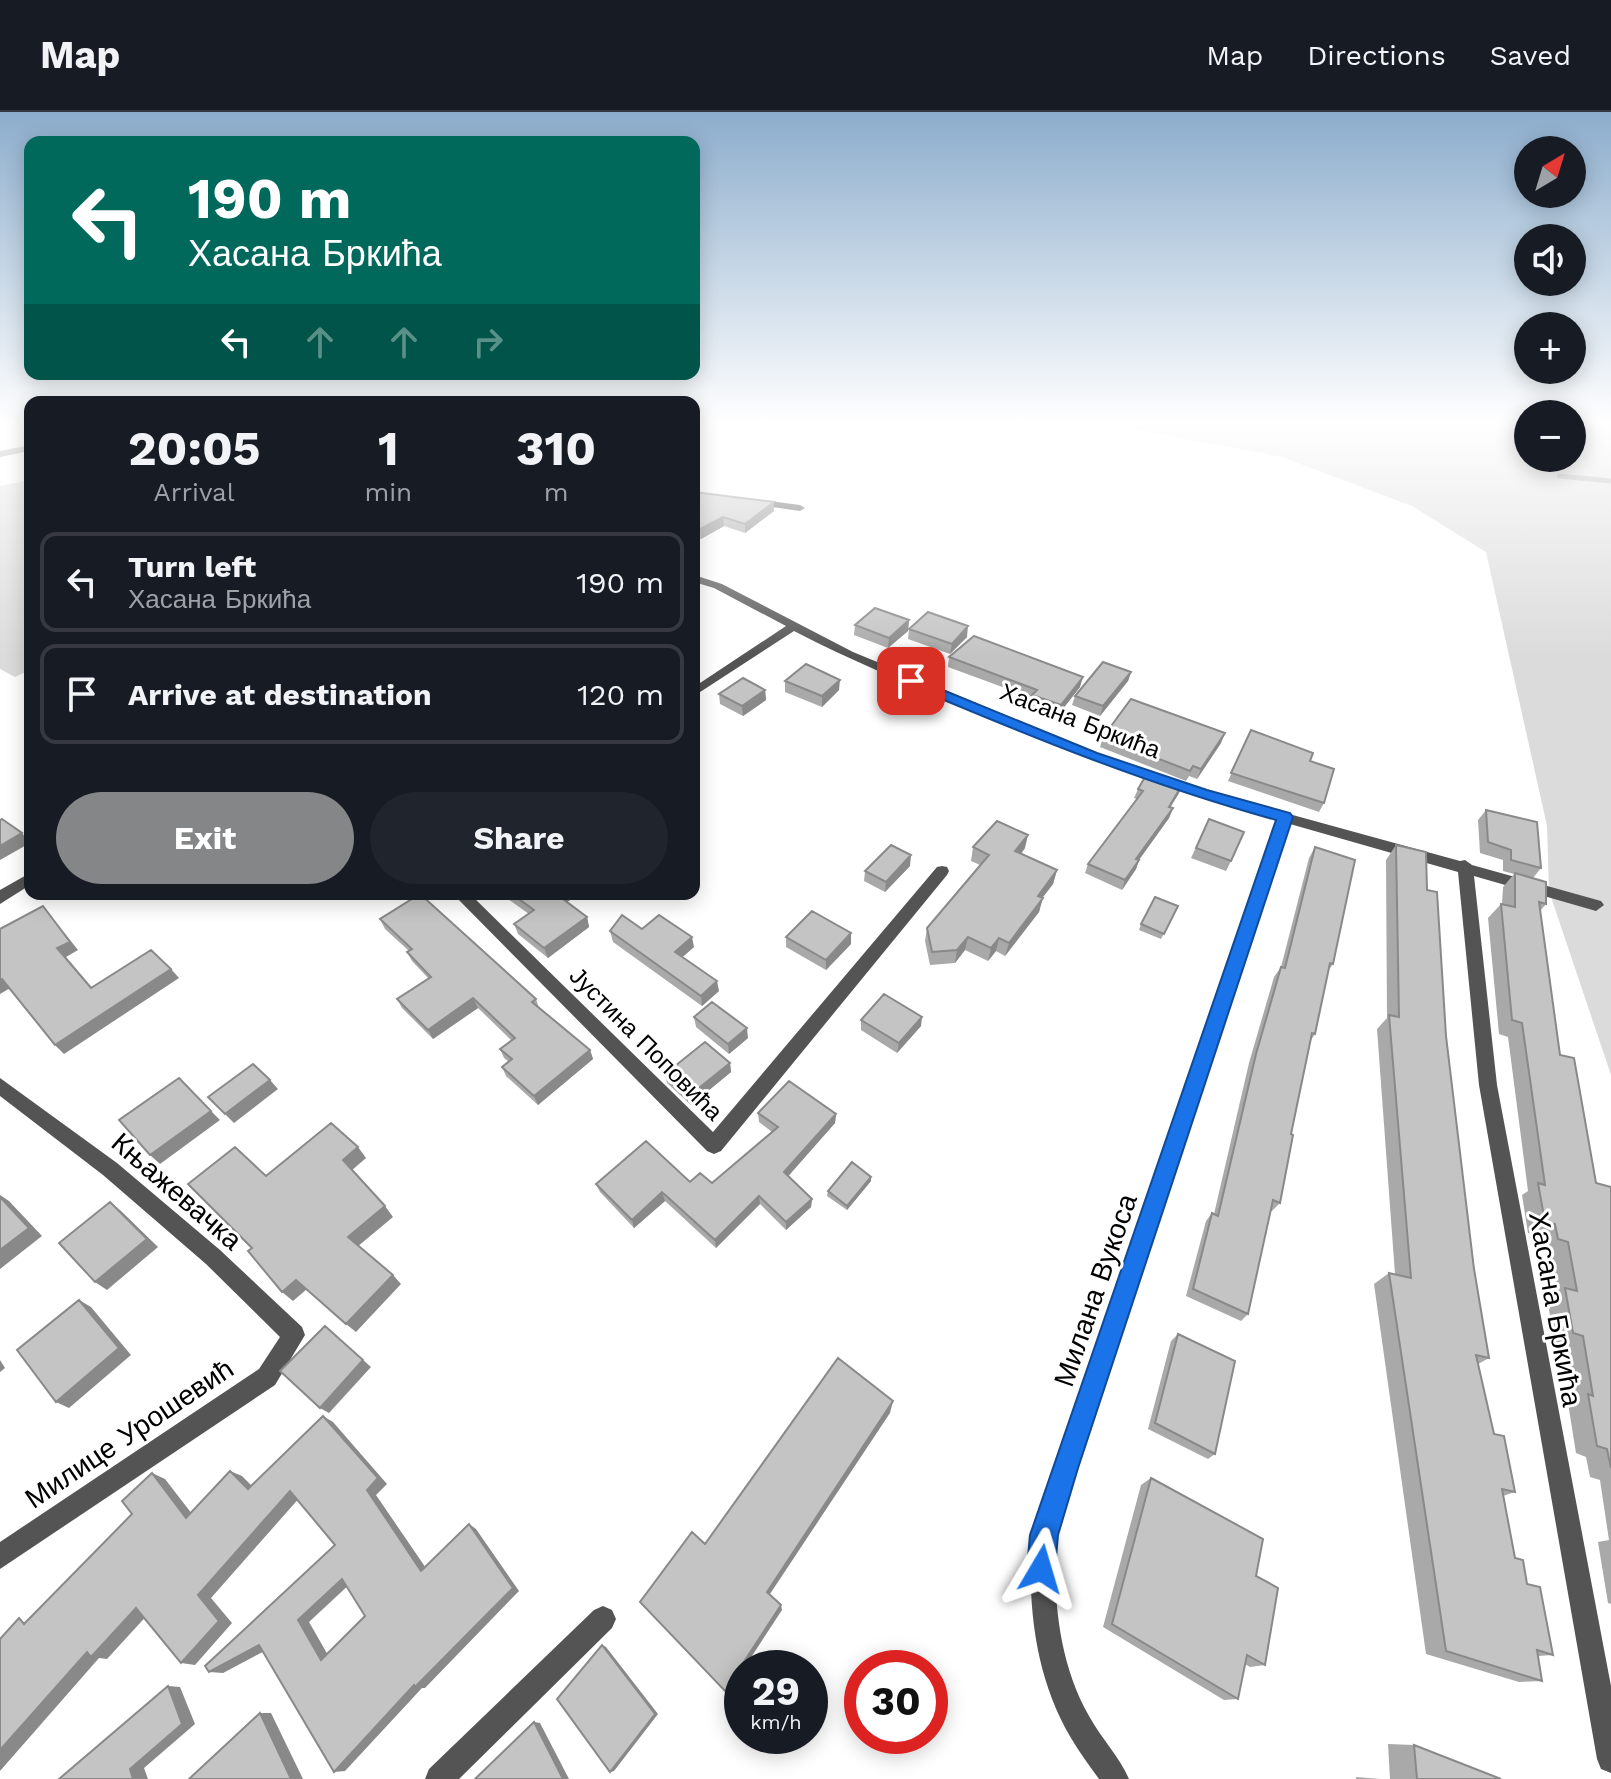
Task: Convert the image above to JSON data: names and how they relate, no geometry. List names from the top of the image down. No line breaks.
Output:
{"streets":{"street":["Хасана Бркића","Јустина Поповића","Књажевачка","Милана Вукоса","Милице Урошевић"]},"crossings":[["Хасана Бркића","Милана Вукоса"],["Књажевачка","Милице Урошевић"]],"north":"top right","page":{"header":"Map","nav":["Map","Directions","Saved"],"map_buttons":["+","−"],"turn":["190 m","Хасана Бркића"],"eta":["20:05","Arrival","1","min","310","m"],"list":[{"name":"Turn left","note":"Хасана Бркића","value":"190 m"},{"name":"Arrive at destination","value":"120 m"}],"buttons":["Exit","Share"],"speed":"29 km/h","limit":"30"}}
